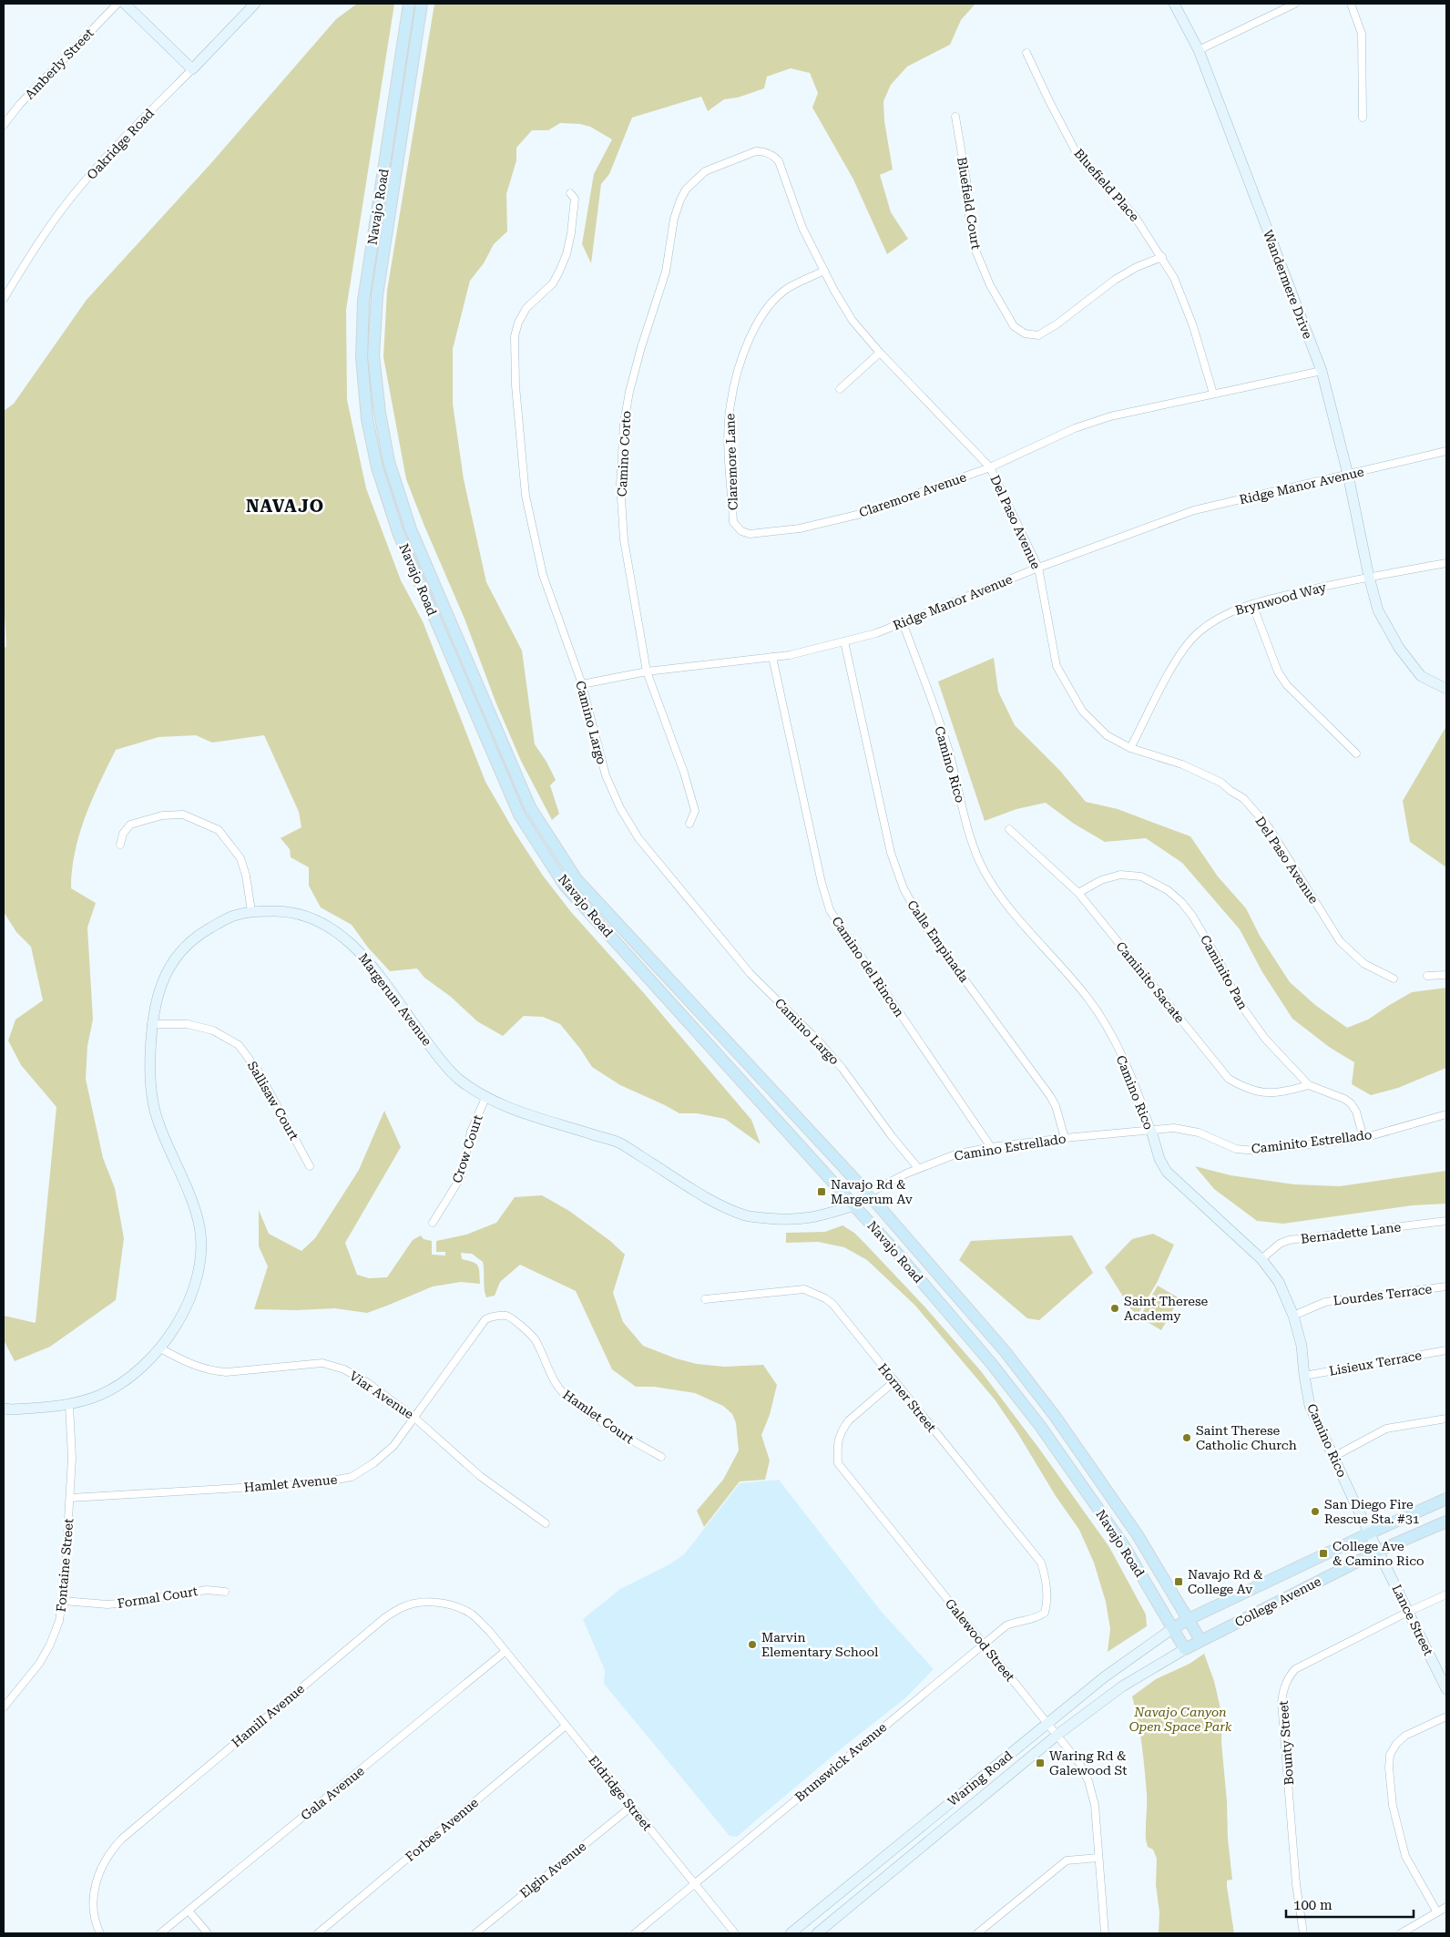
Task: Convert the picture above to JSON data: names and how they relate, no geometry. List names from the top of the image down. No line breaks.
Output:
{"streets":{"main road":["Navajo Road","College Avenue"],"street":["Amberly Street","Oakridge Road","Bluefield Place","Bluefield Court","Wandermere Drive","Camino Corto","Claremore Lane","Ridge Manor Avenue","Claremore Avenue","Del Paso Avenue","Brynwood Way","Camino Largo","Camino Rico","Calle Empinada","Camino del Rincon","Caminito Pan","Caminito Sacate","Margerum Avenue","Sallisaw Court","Caminito Estrellado","Camino Estrellado","Crow Court","Bernadette Lane","Lourdes Terrace","Lisieux Terrace","Viar Avenue","Horner Street","Hamlet Court","Hamlet Avenue","Fontaine Street","Formal Court","Lance Street","Galewood Street","Hamill Avenue","Bounty Street","Brunswick Avenue","Waring Road","Gala Avenue","Eldridge Street","Forbes Avenue","Elgin Avenue"]},"crossings":[["Bluefield Place","Bluefield Court"],["Bluefield Place","Claremore Avenue"],["Navajo Road","Margerum Avenue"],["Navajo Road","Camino Estrellado"],["Navajo Road","College Avenue"],["Navajo Road","Waring Road"],["Wandermere Drive","Ridge Manor Avenue"],["Wandermere Drive","Claremore Avenue"],["Wandermere Drive","Brynwood Way"],["Camino Corto","Ridge Manor Avenue"],["Camino Corto","Del Paso Avenue"],["Claremore Lane","Claremore Avenue"],["Claremore Lane","Del Paso Avenue"],["Ridge Manor Avenue","Del Paso Avenue"],["Ridge Manor Avenue","Camino Largo"],["Ridge Manor Avenue","Camino Rico"],["Ridge Manor Avenue","Calle Empinada"],["Ridge Manor Avenue","Camino del Rincon"],["Claremore Avenue","Del Paso Avenue"],["Del Paso Avenue","Brynwood Way"],["Camino Largo","Camino Estrellado"],["Camino Rico","Caminito Estrellado"],["Camino Rico","Camino Estrellado"],["Camino Rico","Bernadette Lane"],["Camino Rico","Lourdes Terrace"],["Camino Rico","Lisieux Terrace"],["Camino Rico","College Avenue"],["Camino Rico","Lance Street"],["Calle Empinada","Camino Estrellado"],["Camino del Rincon","Camino Estrellado"],["Caminito Pan","Caminito Sacate"],["Caminito Pan","Caminito Estrellado"],["Margerum Avenue","Sallisaw Court"],["Margerum Avenue","Camino Estrellado"],["Margerum Avenue","Crow Court"],["Margerum Avenue","Viar Avenue"],["Margerum Avenue","Fontaine Street"],["Caminito Estrellado","Camino Estrellado"],["Viar Avenue","Hamlet Avenue"],["Horner Street","Galewood Street"],["Horner Street","Brunswick Avenue"],["Hamlet Court","Hamlet Avenue"],["Hamlet Avenue","Fontaine Street"],["Fontaine Street","Formal Court"],["College Avenue","Lance Street"],["College Avenue","Waring Road"],["Lance Street","Bounty Street"],["Galewood Street","Brunswick Avenue"],["Galewood Street","Waring Road"],["Hamill Avenue","Gala Avenue"],["Hamill Avenue","Eldridge Street"],["Brunswick Avenue","Eldridge Street"],["Gala Avenue","Eldridge Street"],["Eldridge Street","Forbes Avenue"],["Eldridge Street","Elgin Avenue"]],"districts":["NAVAJO"],"parks":["Navajo Canyon Open Space Park"],"places":{"transit":["Navajo Rd & Margerum Av","College Ave & Camino Rico","Navajo Rd & College Av","Waring Rd & Galewood St"],"other":["Saint Therese Academy","Saint Therese Catholic Church","San Diego Fire Rescue Sta. #31","Marvin Elementary School"]},"scale_bar":"100 m"}
